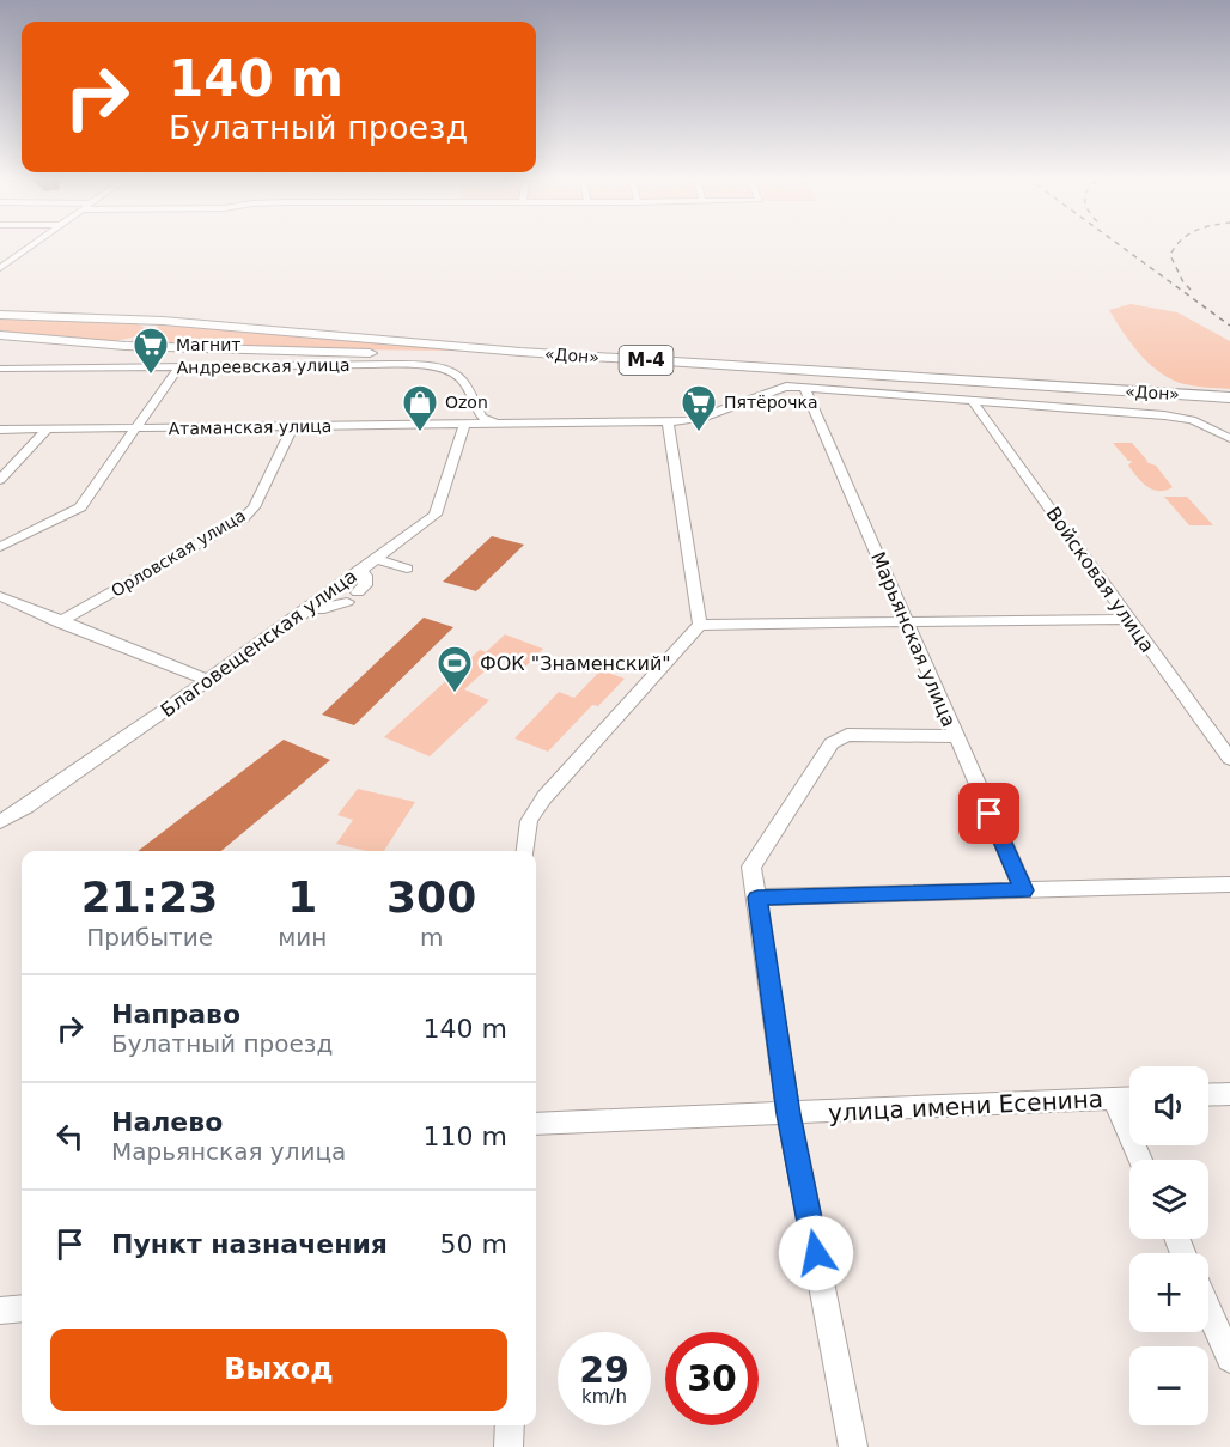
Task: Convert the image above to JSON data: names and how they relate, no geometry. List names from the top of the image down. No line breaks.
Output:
{"streets":{"highway":["«Дон»","М-4"],"street":["Андреевская улица","Атаманская улица","Орловская улица","Войсковая улица","Марьянская улица","Благовещенская улица","улица имени Есенина"]},"crossings":[["«Дон»","М-4"],["Андреевская улица","Атаманская улица"],["Атаманская улица","Орловская улица"],["Атаманская улица","Войсковая улица"],["Атаманская улица","Марьянская улица"],["Атаманская улица","Благовещенская улица"]],"places":{"supermarket":["Магнит","Пятёрочка"],"shop":["Ozon"],"sports":["ФОК \"Знаменский\""]},"page":{"turn":["140 m","Булатный проезд"],"eta":["21:23","Прибытие","1","мин","300","m"],"list":[{"name":"Направо","note":"Булатный проезд","value":"140 m"},{"name":"Налево","note":"Марьянская улица","value":"110 m"},{"name":"Пункт назначения","value":"50 m"}],"map_buttons":["+","−"],"buttons":"Выход","speed":"29 km/h","limit":"30"}}
